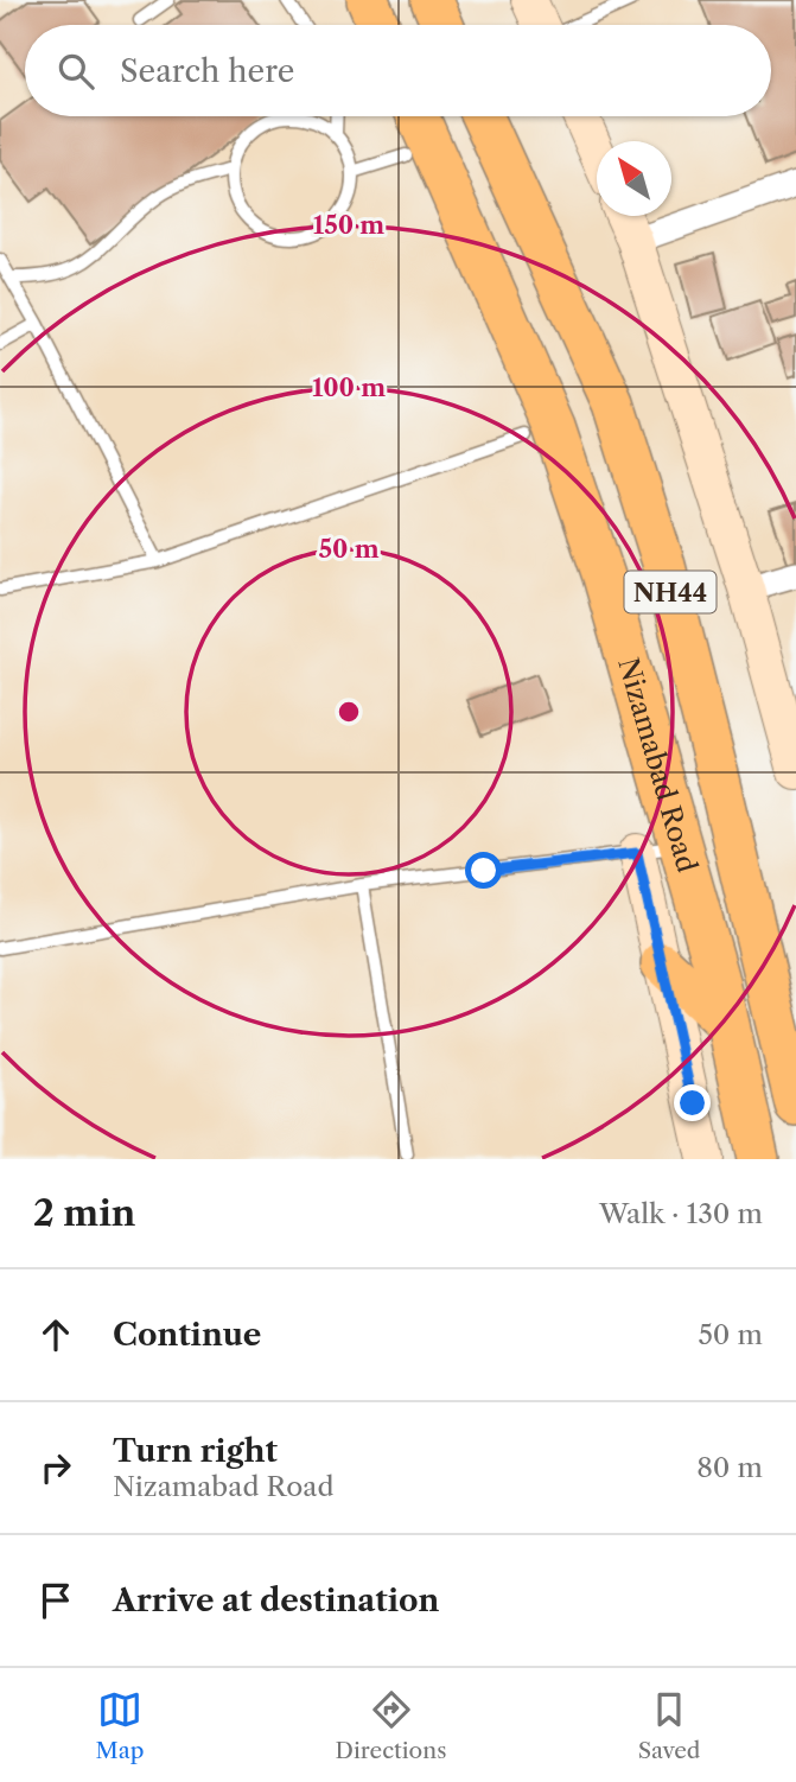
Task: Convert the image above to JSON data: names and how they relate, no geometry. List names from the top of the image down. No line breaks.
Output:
{"streets":{"highway":["NH44","Nizamabad Road"]},"north":"top left","page":{"search":"Search here","heading":["2 min","Walk · 130 m"],"list":[["Continue","50 m"],["Turn right","Nizamabad Road","80 m"],"Arrive at destination"],"nav":["Map","Directions","Saved"]},"rings":["150 m","100 m","50 m"]}
